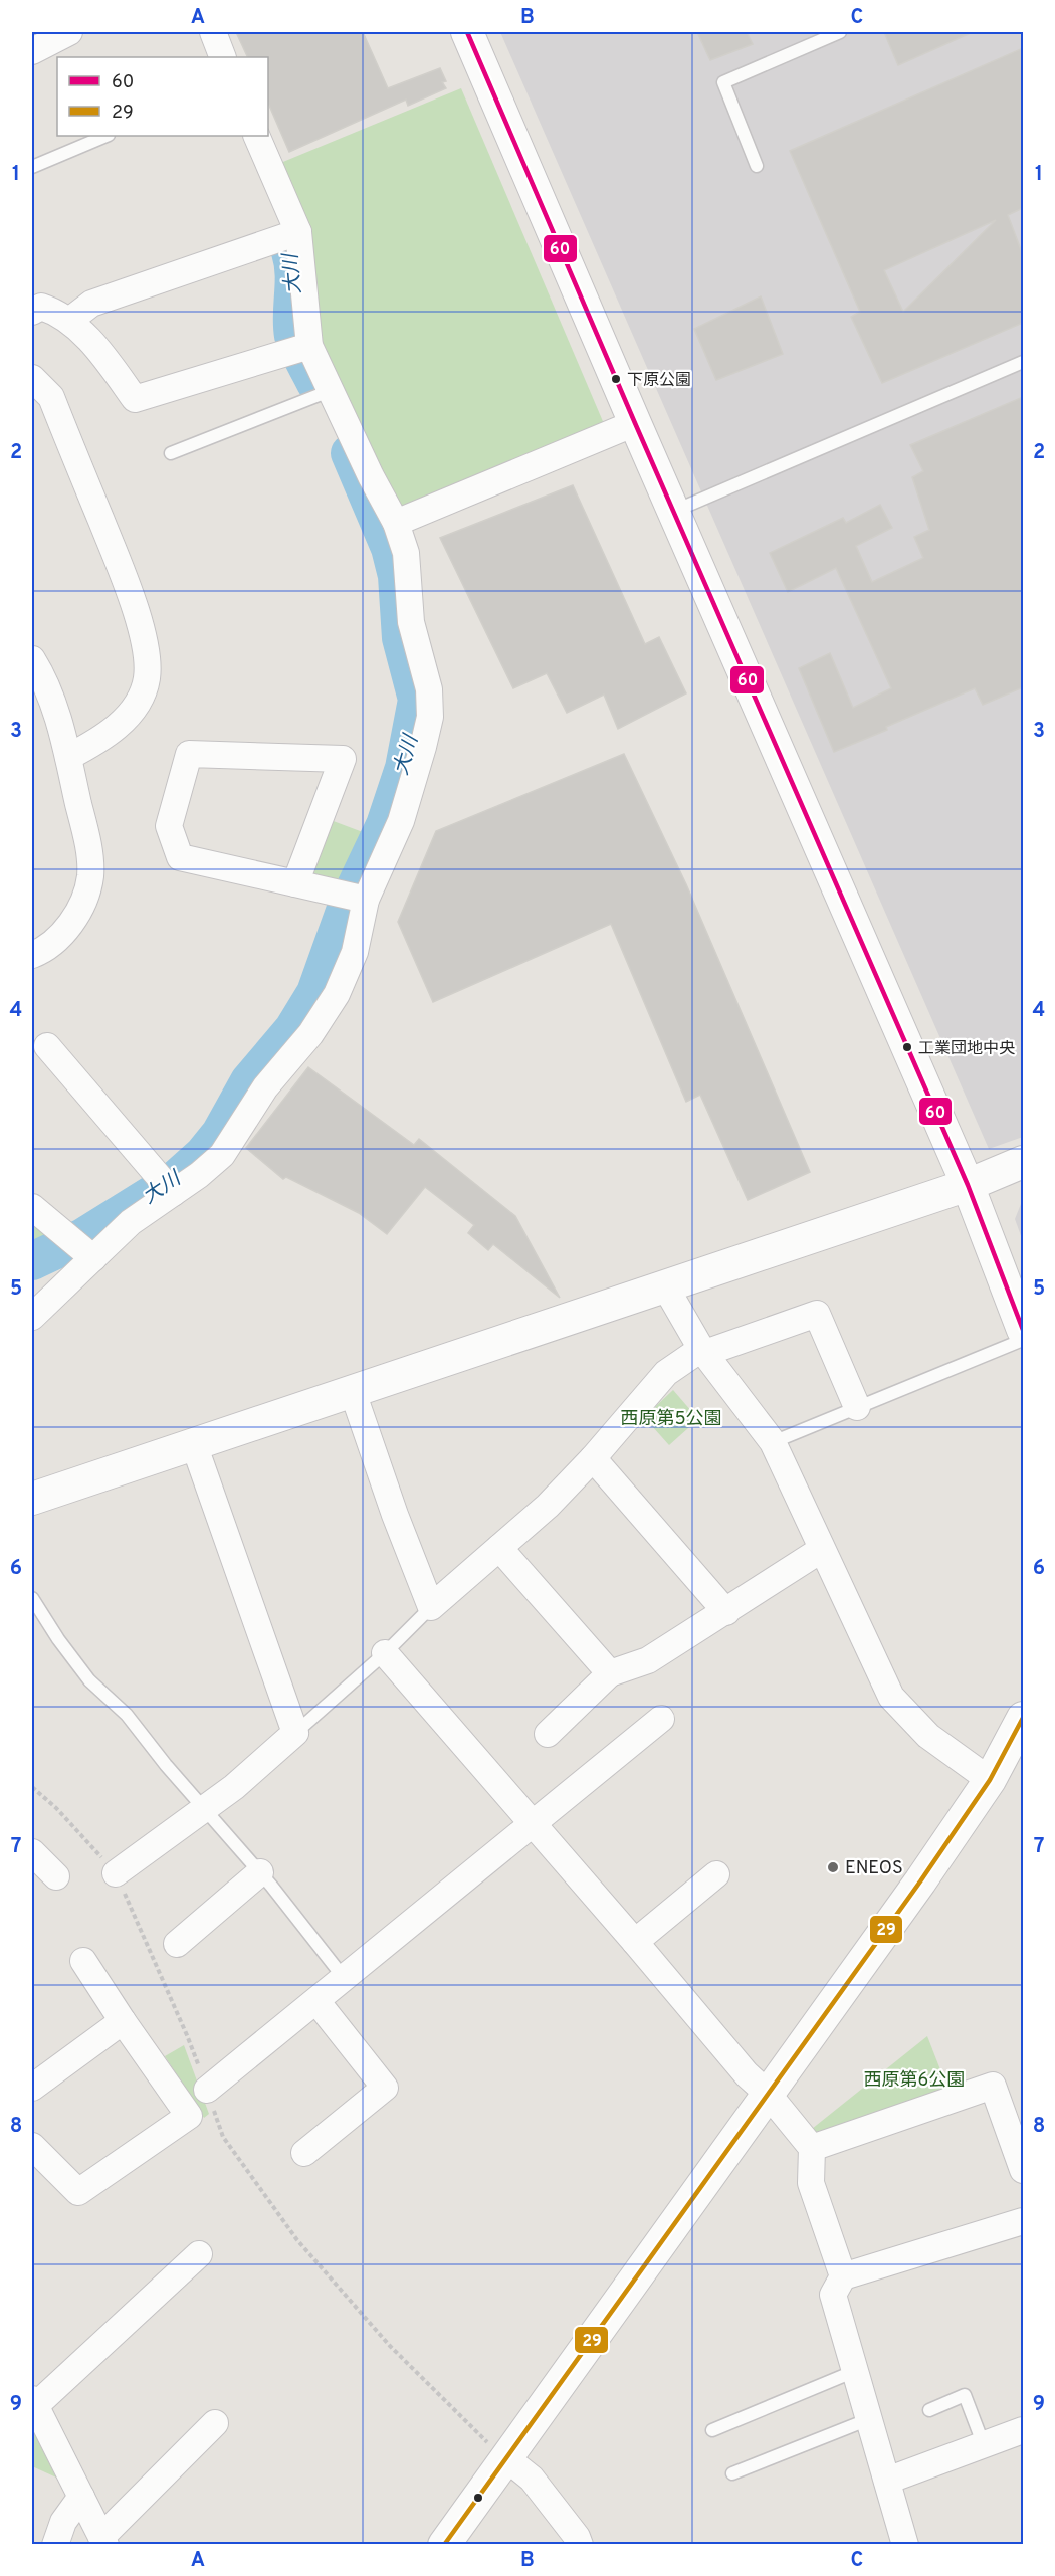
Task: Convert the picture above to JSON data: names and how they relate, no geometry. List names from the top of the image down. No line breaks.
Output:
{"water":["大川"],"parks":["西原第5公園","西原第6公園"],"places":["下原公園","工業団地中央","ENEOS"],"lines":["transit line 60","transit line 29"],"legend":["60","29"],"grid":{"columns":["A","B","C"],"rows":["1","2","3","4","5","6","7","8","9"]}}
